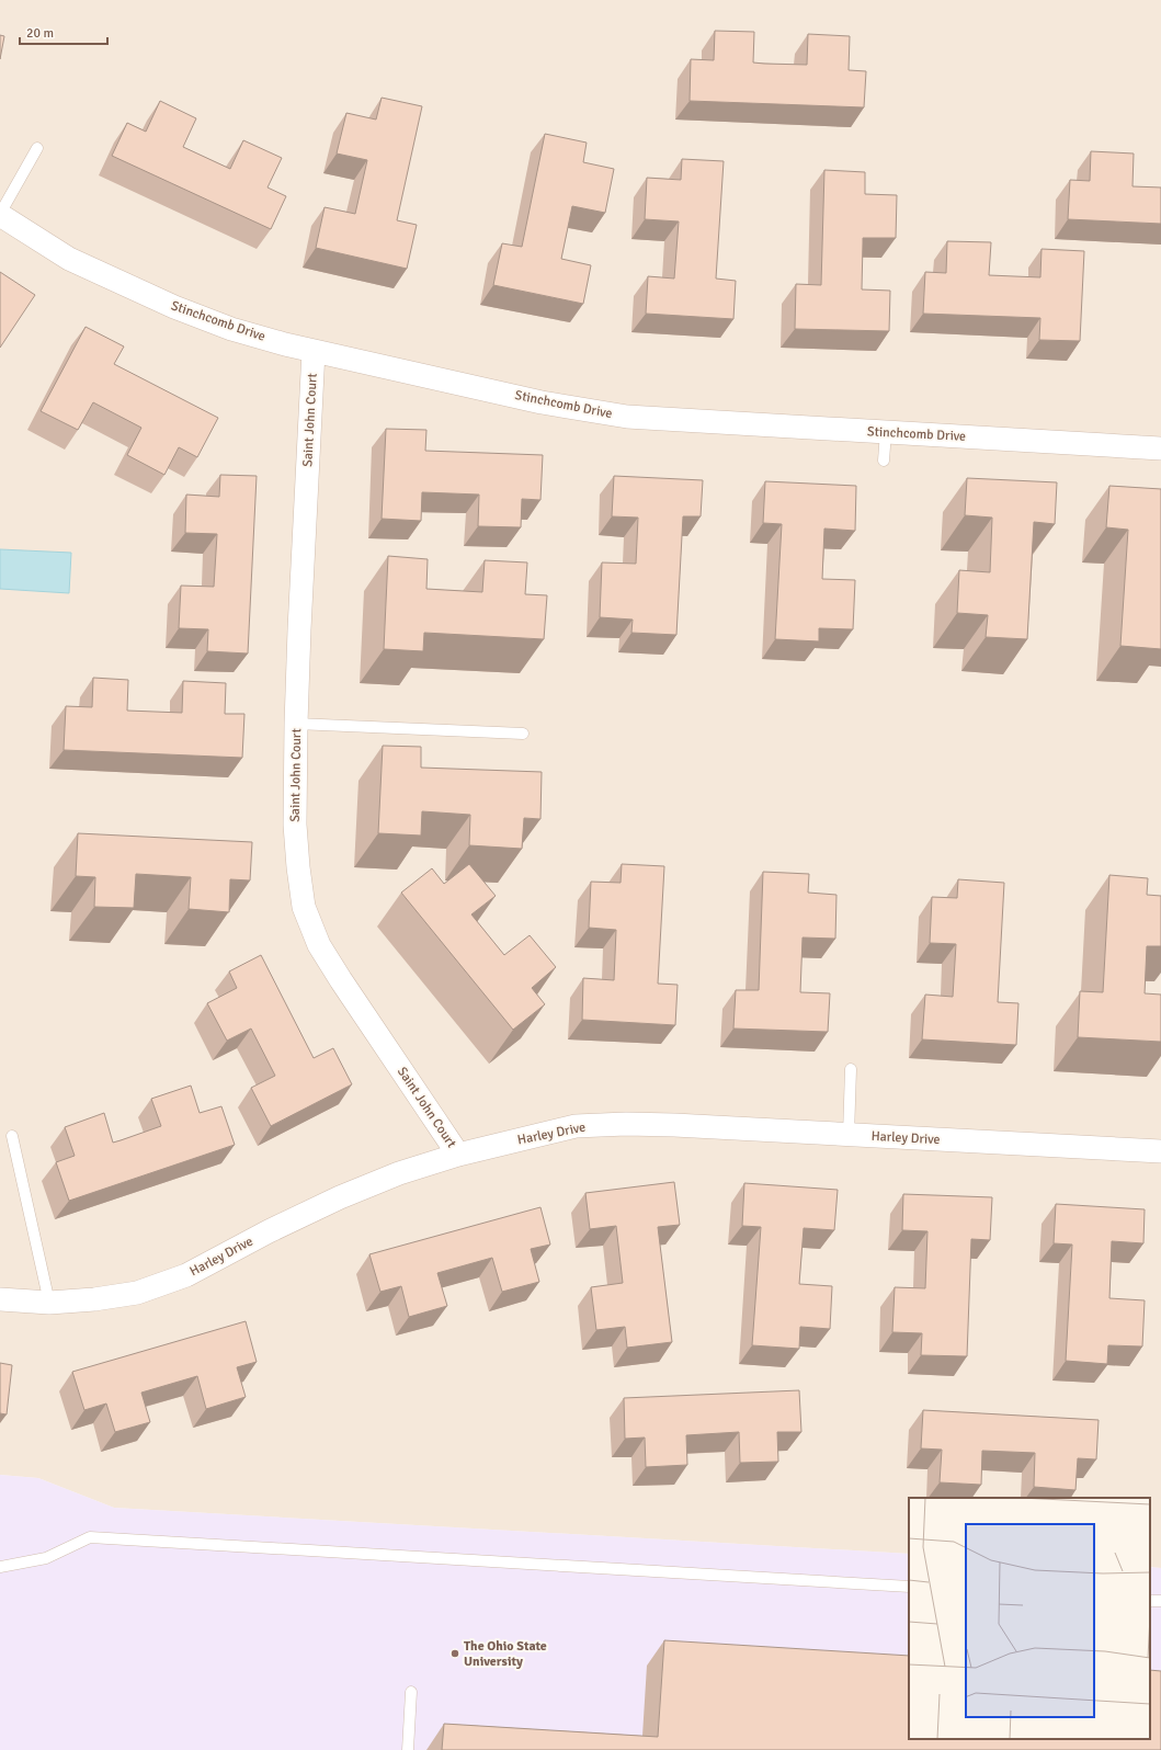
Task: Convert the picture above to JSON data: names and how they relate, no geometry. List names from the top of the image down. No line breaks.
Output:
{"streets":{"street":["Stinchcomb Drive","Saint John Court","Harley Drive"]},"crossings":[["Stinchcomb Drive","Saint John Court"],["Saint John Court","Harley Drive"]],"places":["The Ohio State University"],"scale_bar":"20 m"}
